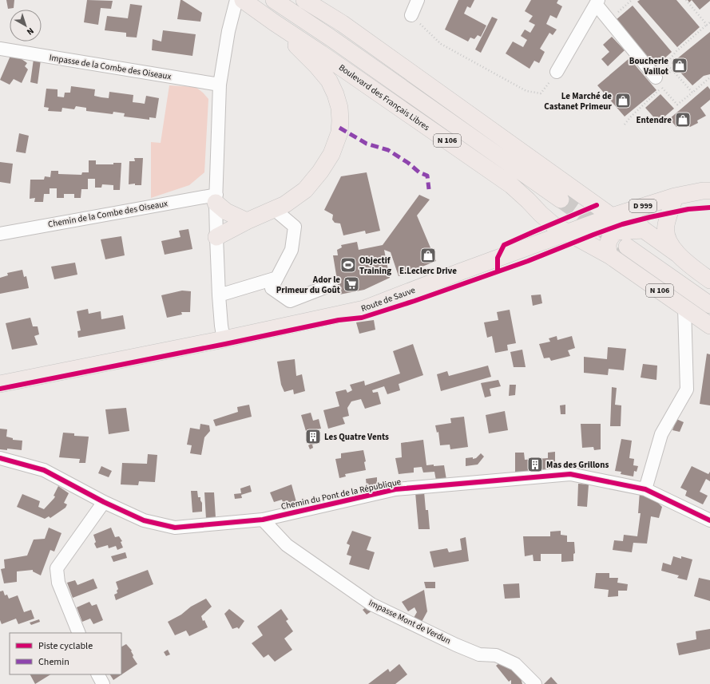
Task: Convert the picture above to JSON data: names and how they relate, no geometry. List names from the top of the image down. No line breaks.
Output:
{"streets":{"main road":["Boulevard des Français Libres","N 106","D 999","Route de Sauve"],"street":["Impasse de la Combe des Oiseaux","Chemin de la Combe des Oiseaux","Chemin du Pont de la République","Impasse Mont de Verdun"]},"crossings":[["Boulevard des Français Libres","N 106"],["Boulevard des Français Libres","Route de Sauve"],["N 106","Route de Sauve"],["Chemin du Pont de la République","Impasse Mont de Verdun"]],"places":{"shop":["Boucherie Vaillot","Le Marché de Castanet Primeur","Entendre","E.Leclerc Drive"],"sports":["Objectif Training"],"supermarket":["Ador le Primeur du Goût"],"building":["Les Quatre Vents","Mas des Grillons"]},"legend":["Piste cyclable","Chemin"],"north":"bottom right"}
